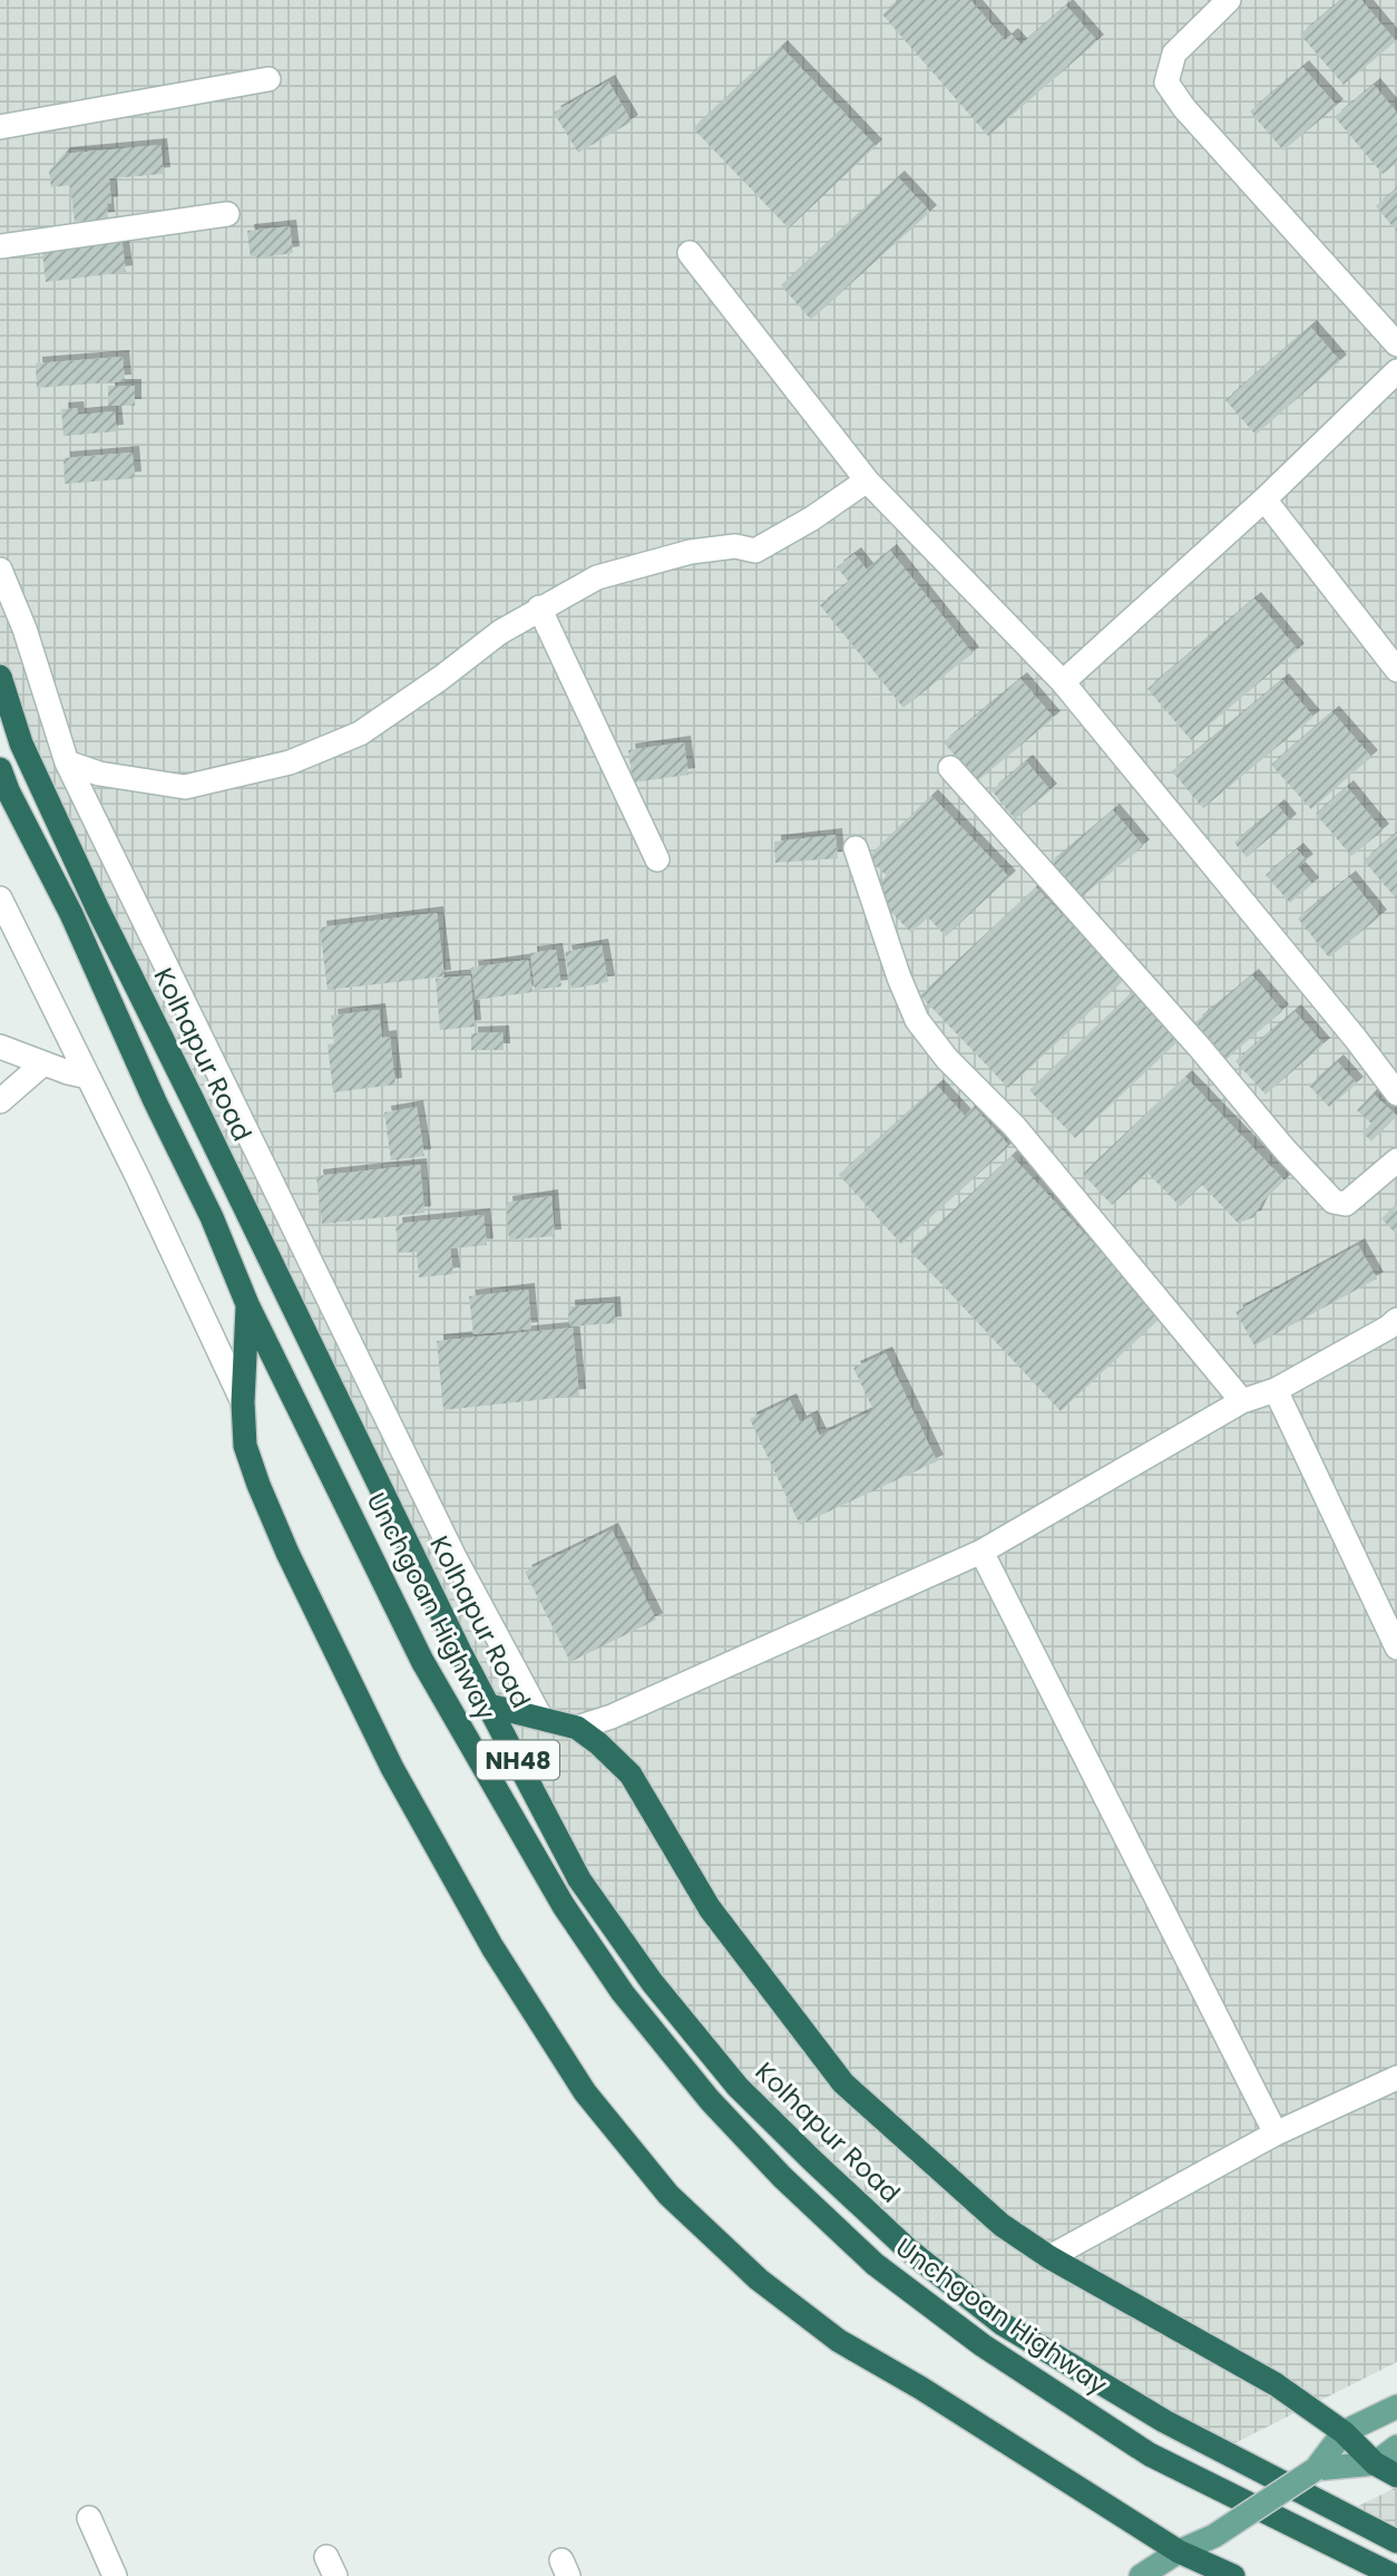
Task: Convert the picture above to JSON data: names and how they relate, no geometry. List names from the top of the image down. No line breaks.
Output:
{"streets":{"highway":["Kolhapur Road","Unchgoan Highway","NH48"]}}
